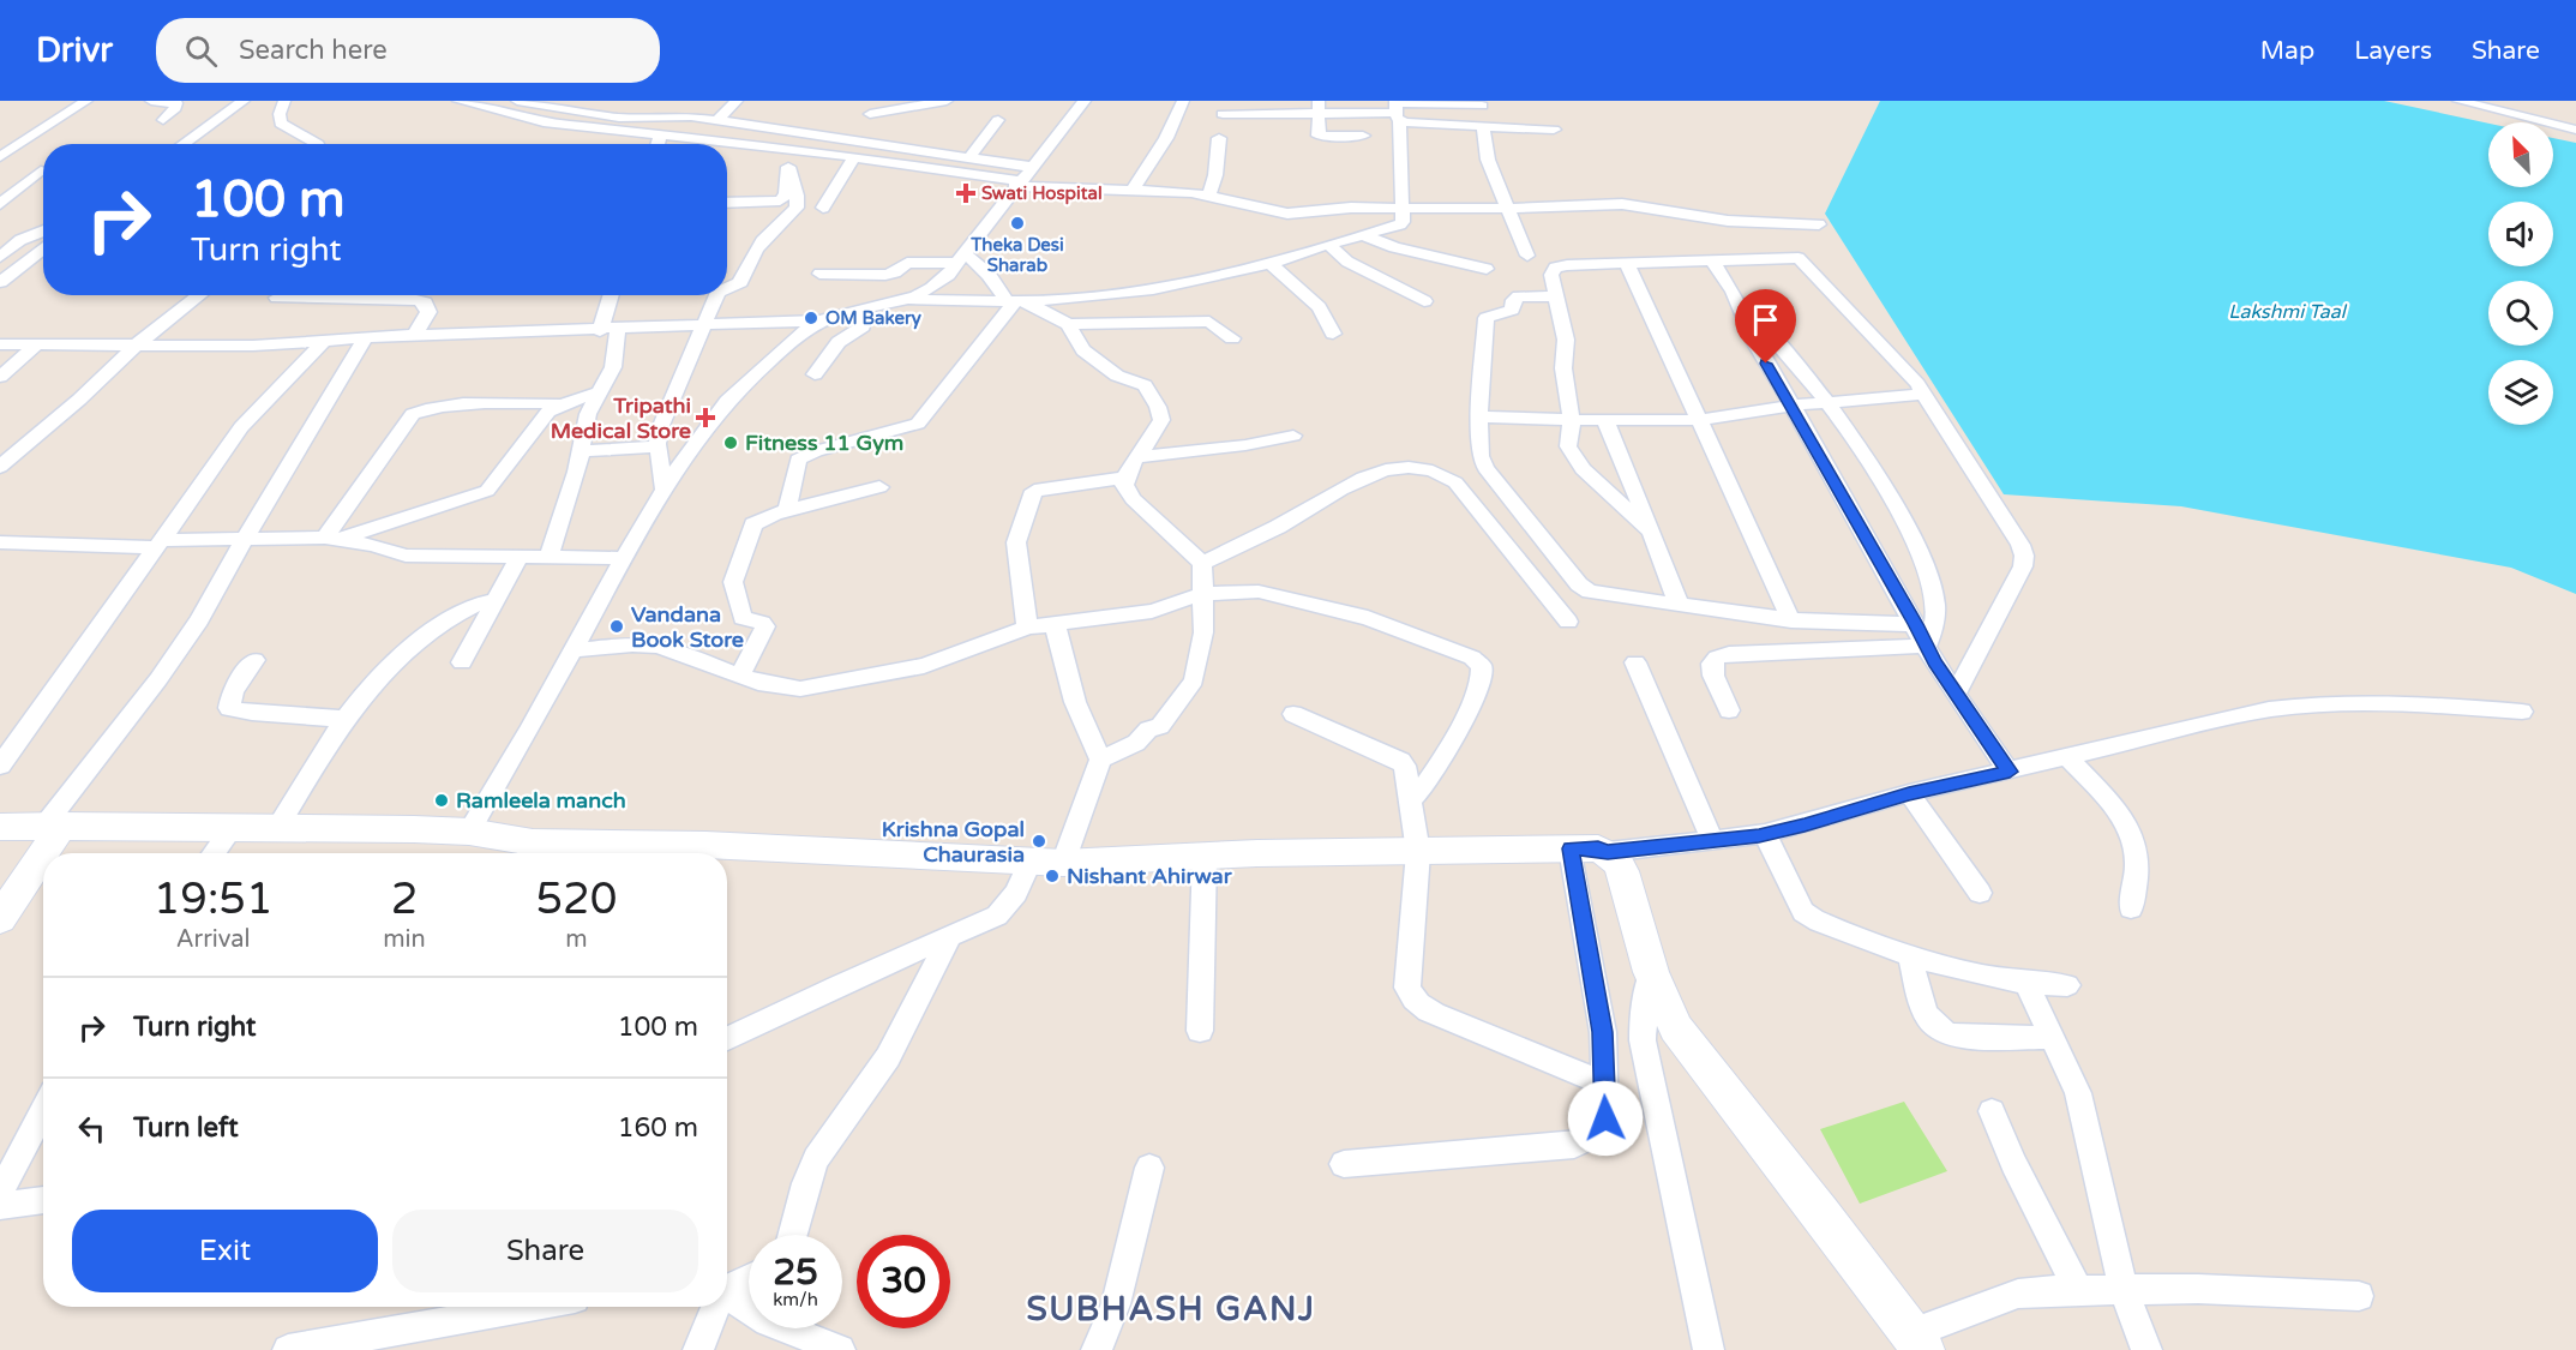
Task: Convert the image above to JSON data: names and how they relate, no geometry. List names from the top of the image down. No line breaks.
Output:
{"districts":["SUBHASH GANJ"],"water":["Lakshmi Taal"],"places":{"health":["Swati Hospital","Tripathi Medical Store"],"other":["Theka Desi Sharab","OM Bakery","Fitness 11 Gym","Vandana Book Store","Ramleela manch","Krishna Gopal Chaurasia","Nishant Ahirwar"]},"north":"top left","page":{"header":"Drivr","search":"Search here","nav":["Map","Layers","Share"],"turn":["100 m","Turn right"],"eta":["19:51","Arrival","2","min","520","m"],"list":[{"name":"Turn right","value":"100 m"},{"name":"Turn left","value":"160 m"}],"buttons":["Exit","Share"],"speed":"25 km/h","limit":"30"}}
